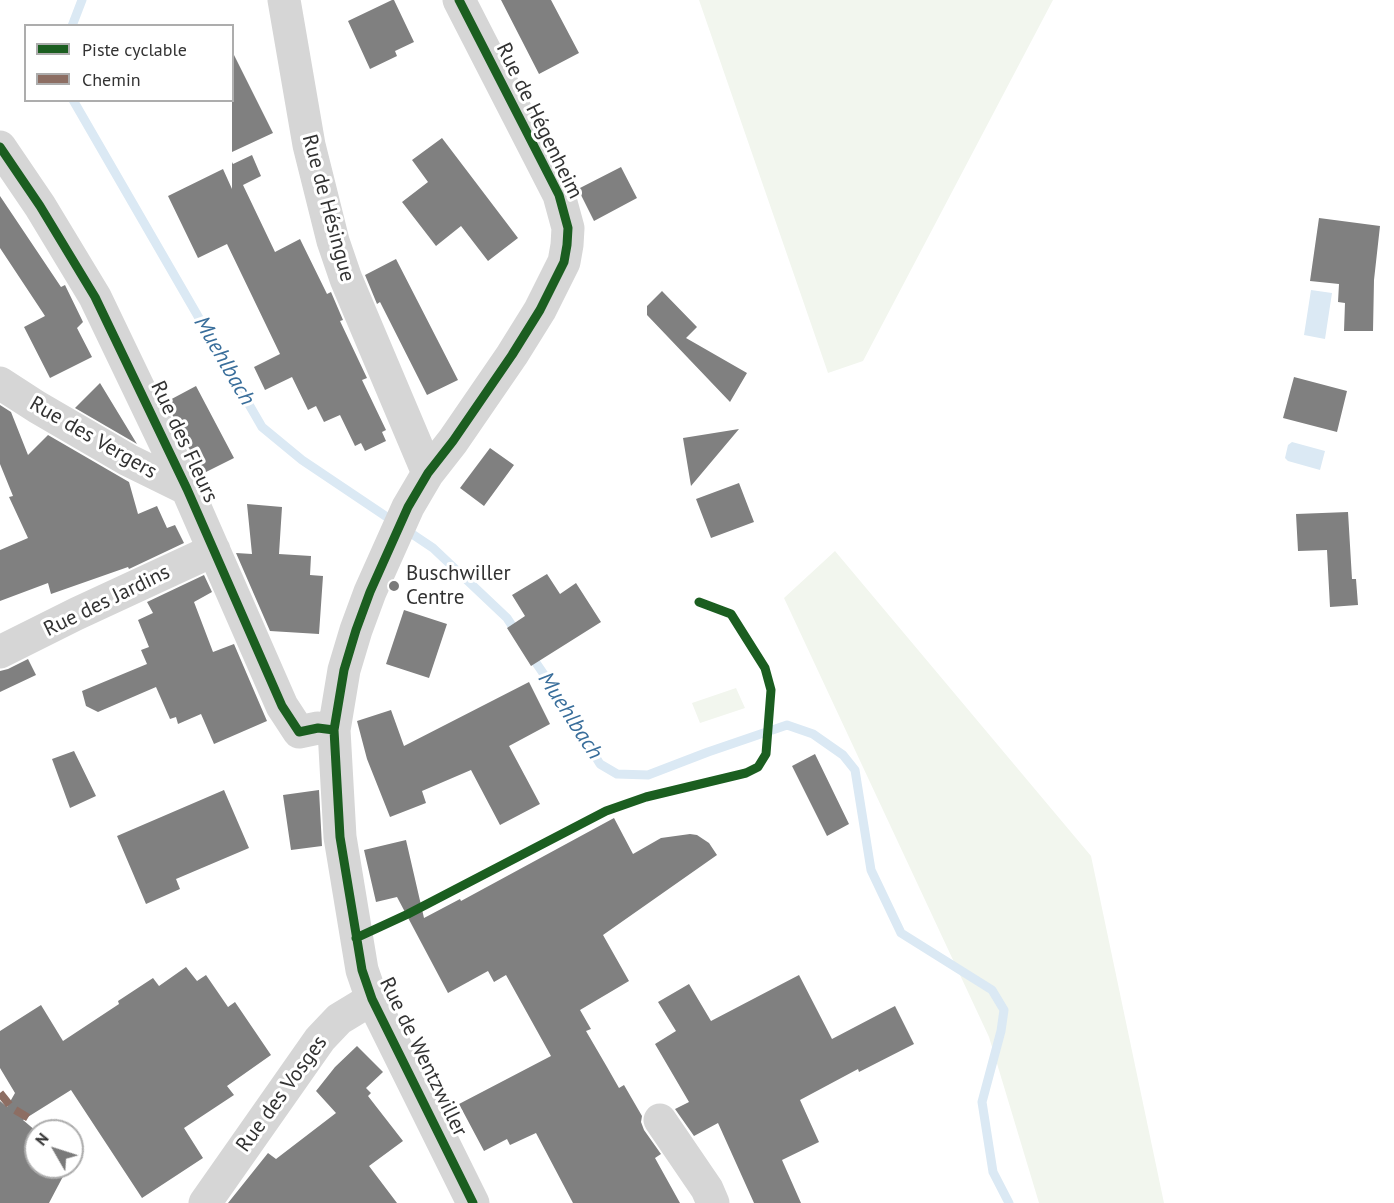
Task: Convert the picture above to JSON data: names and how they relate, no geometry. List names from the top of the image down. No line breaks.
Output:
{"streets":{"street":["Rue de Hégenheim","Rue de Hésingue","Rue des Vergers","Rue des Fleurs","Rue des Jardins","Rue de Wentzwiller","Rue des Vosges"]},"crossings":[["Rue de Hégenheim","Rue de Hésingue"],["Rue de Hégenheim","Rue de Wentzwiller"],["Rue de Hésingue","Rue de Wentzwiller"],["Rue des Vergers","Rue des Fleurs"],["Rue des Fleurs","Rue des Jardins"],["Rue des Fleurs","Rue de Wentzwiller"],["Rue de Wentzwiller","Rue des Vosges"]],"water":["Muehlbach"],"places":["Buschwiller Centre"],"legend":["Piste cyclable","Chemin"],"north":"top left"}
